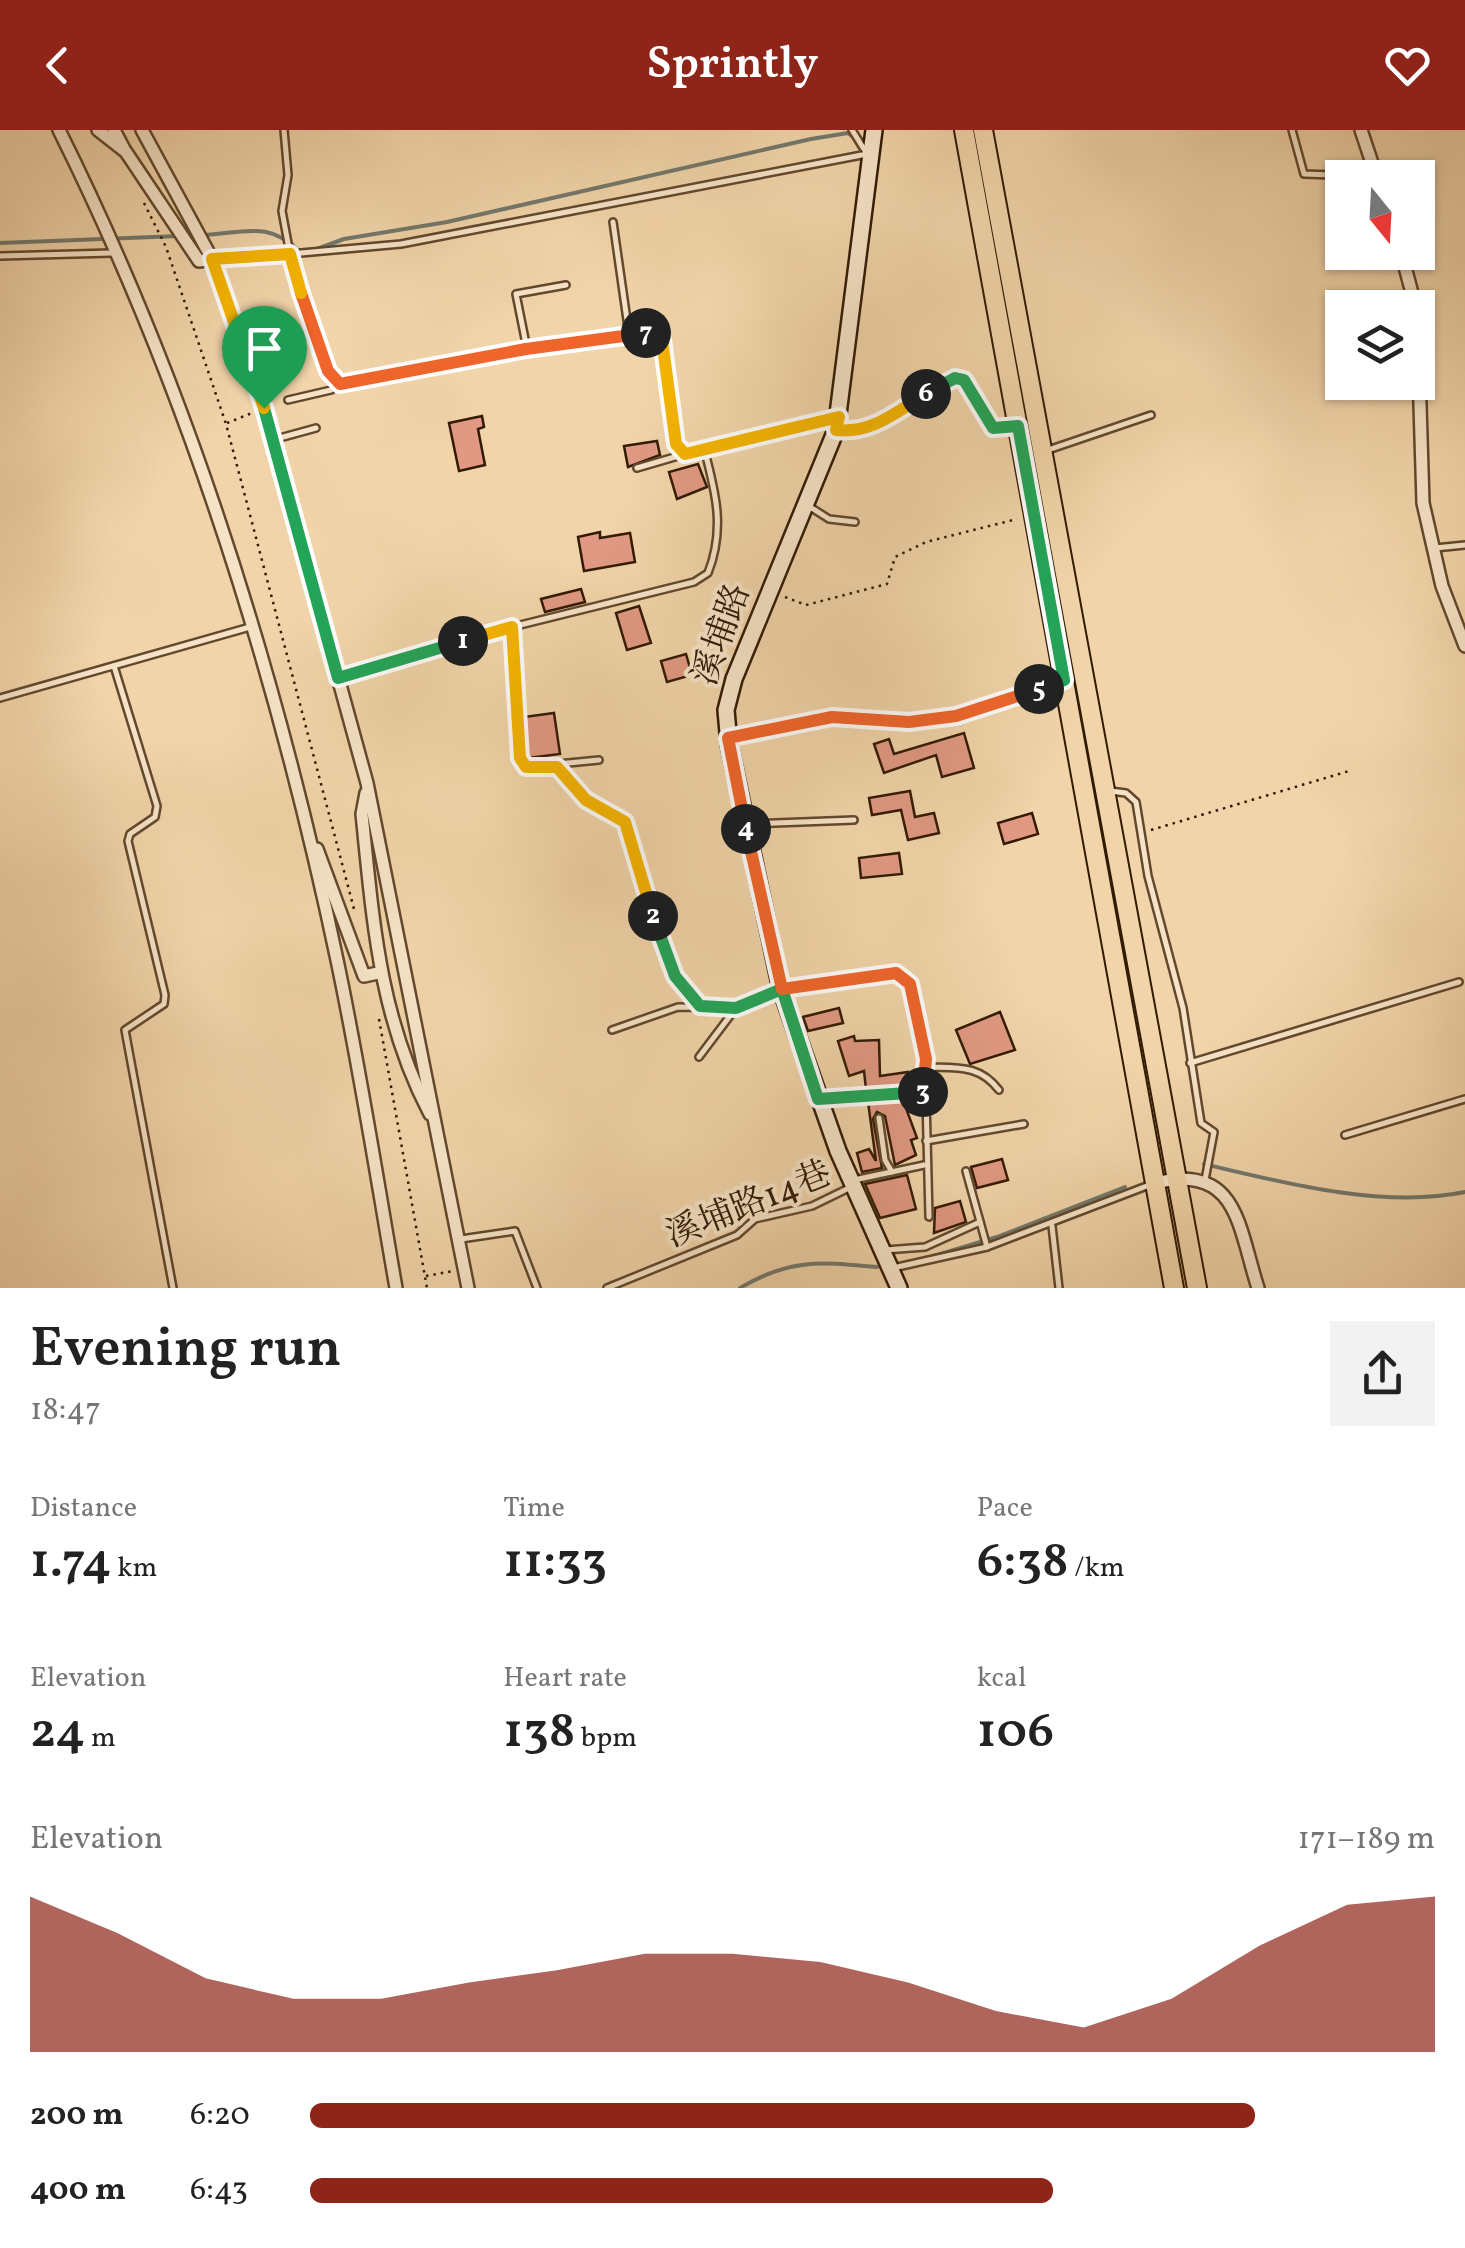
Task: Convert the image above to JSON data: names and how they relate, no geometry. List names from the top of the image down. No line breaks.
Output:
{"streets":{"street":["溪埔路"],"lane":["溪埔路14巷"]},"crossings":[["溪埔路","溪埔路14巷"]],"north":"bottom","page":{"header":"Sprintly","pins":["7","6","1","5","4","2","3"],"heading":["Evening run","18:47"],"stats":[["Distance","1.74 km"],["Time","11:33"],["Pace","6:38 /km"],["Elevation","24 m"],["Heart rate","138 bpm"],["kcal","106"]],"chart":["Elevation","171–189 m"],"list":[{"name":"200 m","note":"6:20"},{"name":"400 m","note":"6:43"}]}}
